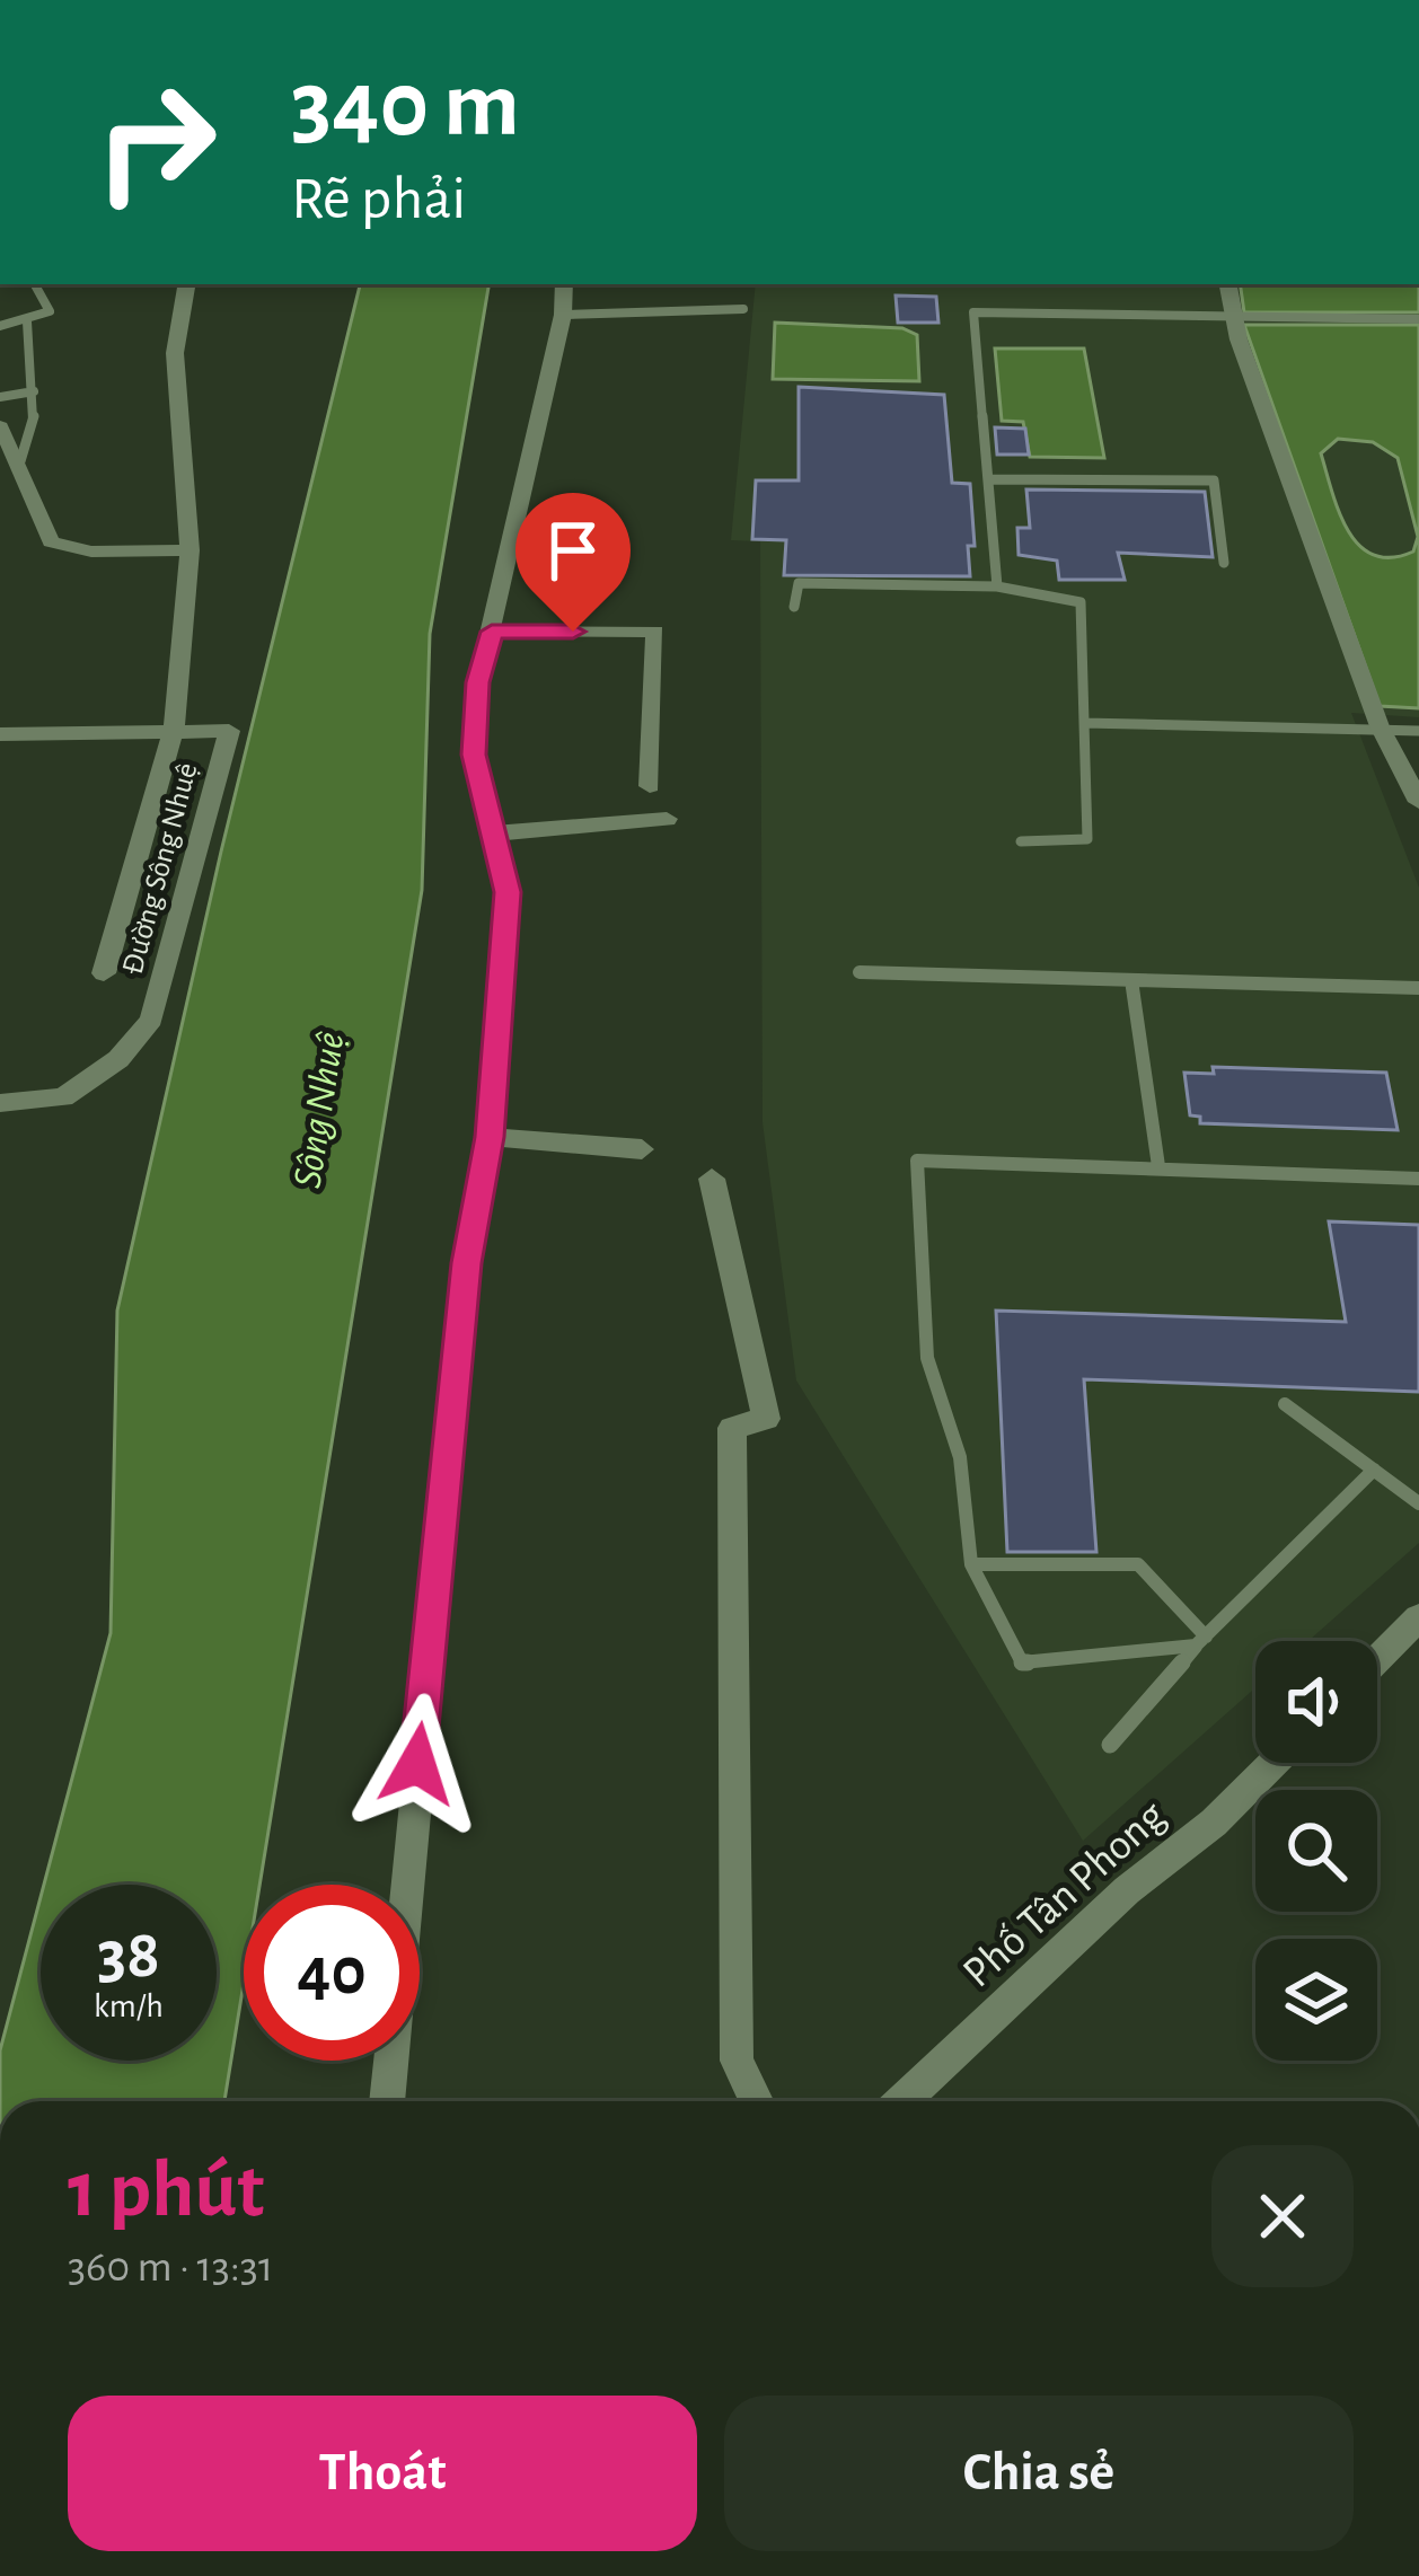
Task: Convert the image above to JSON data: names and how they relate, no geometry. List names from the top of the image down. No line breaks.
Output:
{"streets":{"street":["Đường Sông Nhuệ","Phố Tân Phong"]},"water":["Sông Nhuệ"],"page":{"turn":["340 m","Rẽ phải"],"speed":"38 km/h","limit":"40","heading":["1 phút","360 m · 13:31"],"buttons":["Thoát","Chia sẻ"]}}
